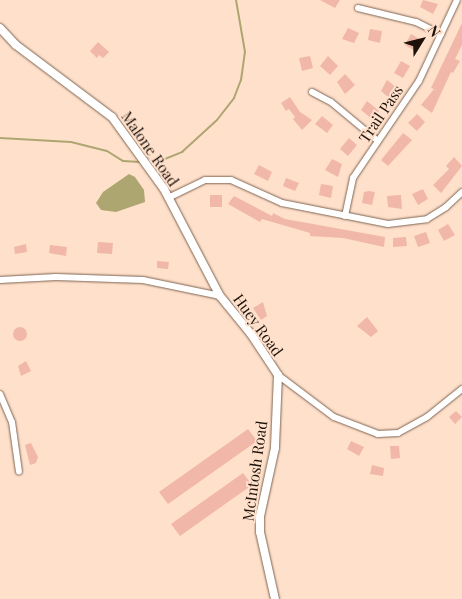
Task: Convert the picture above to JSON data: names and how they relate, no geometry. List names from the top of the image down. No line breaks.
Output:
{"streets":{"street":["Trail Pass","Malone Road","Huey Road","McIntosh Road"]},"crossings":[["Malone Road","Huey Road"],["Huey Road","McIntosh Road"]],"north":"top right"}
